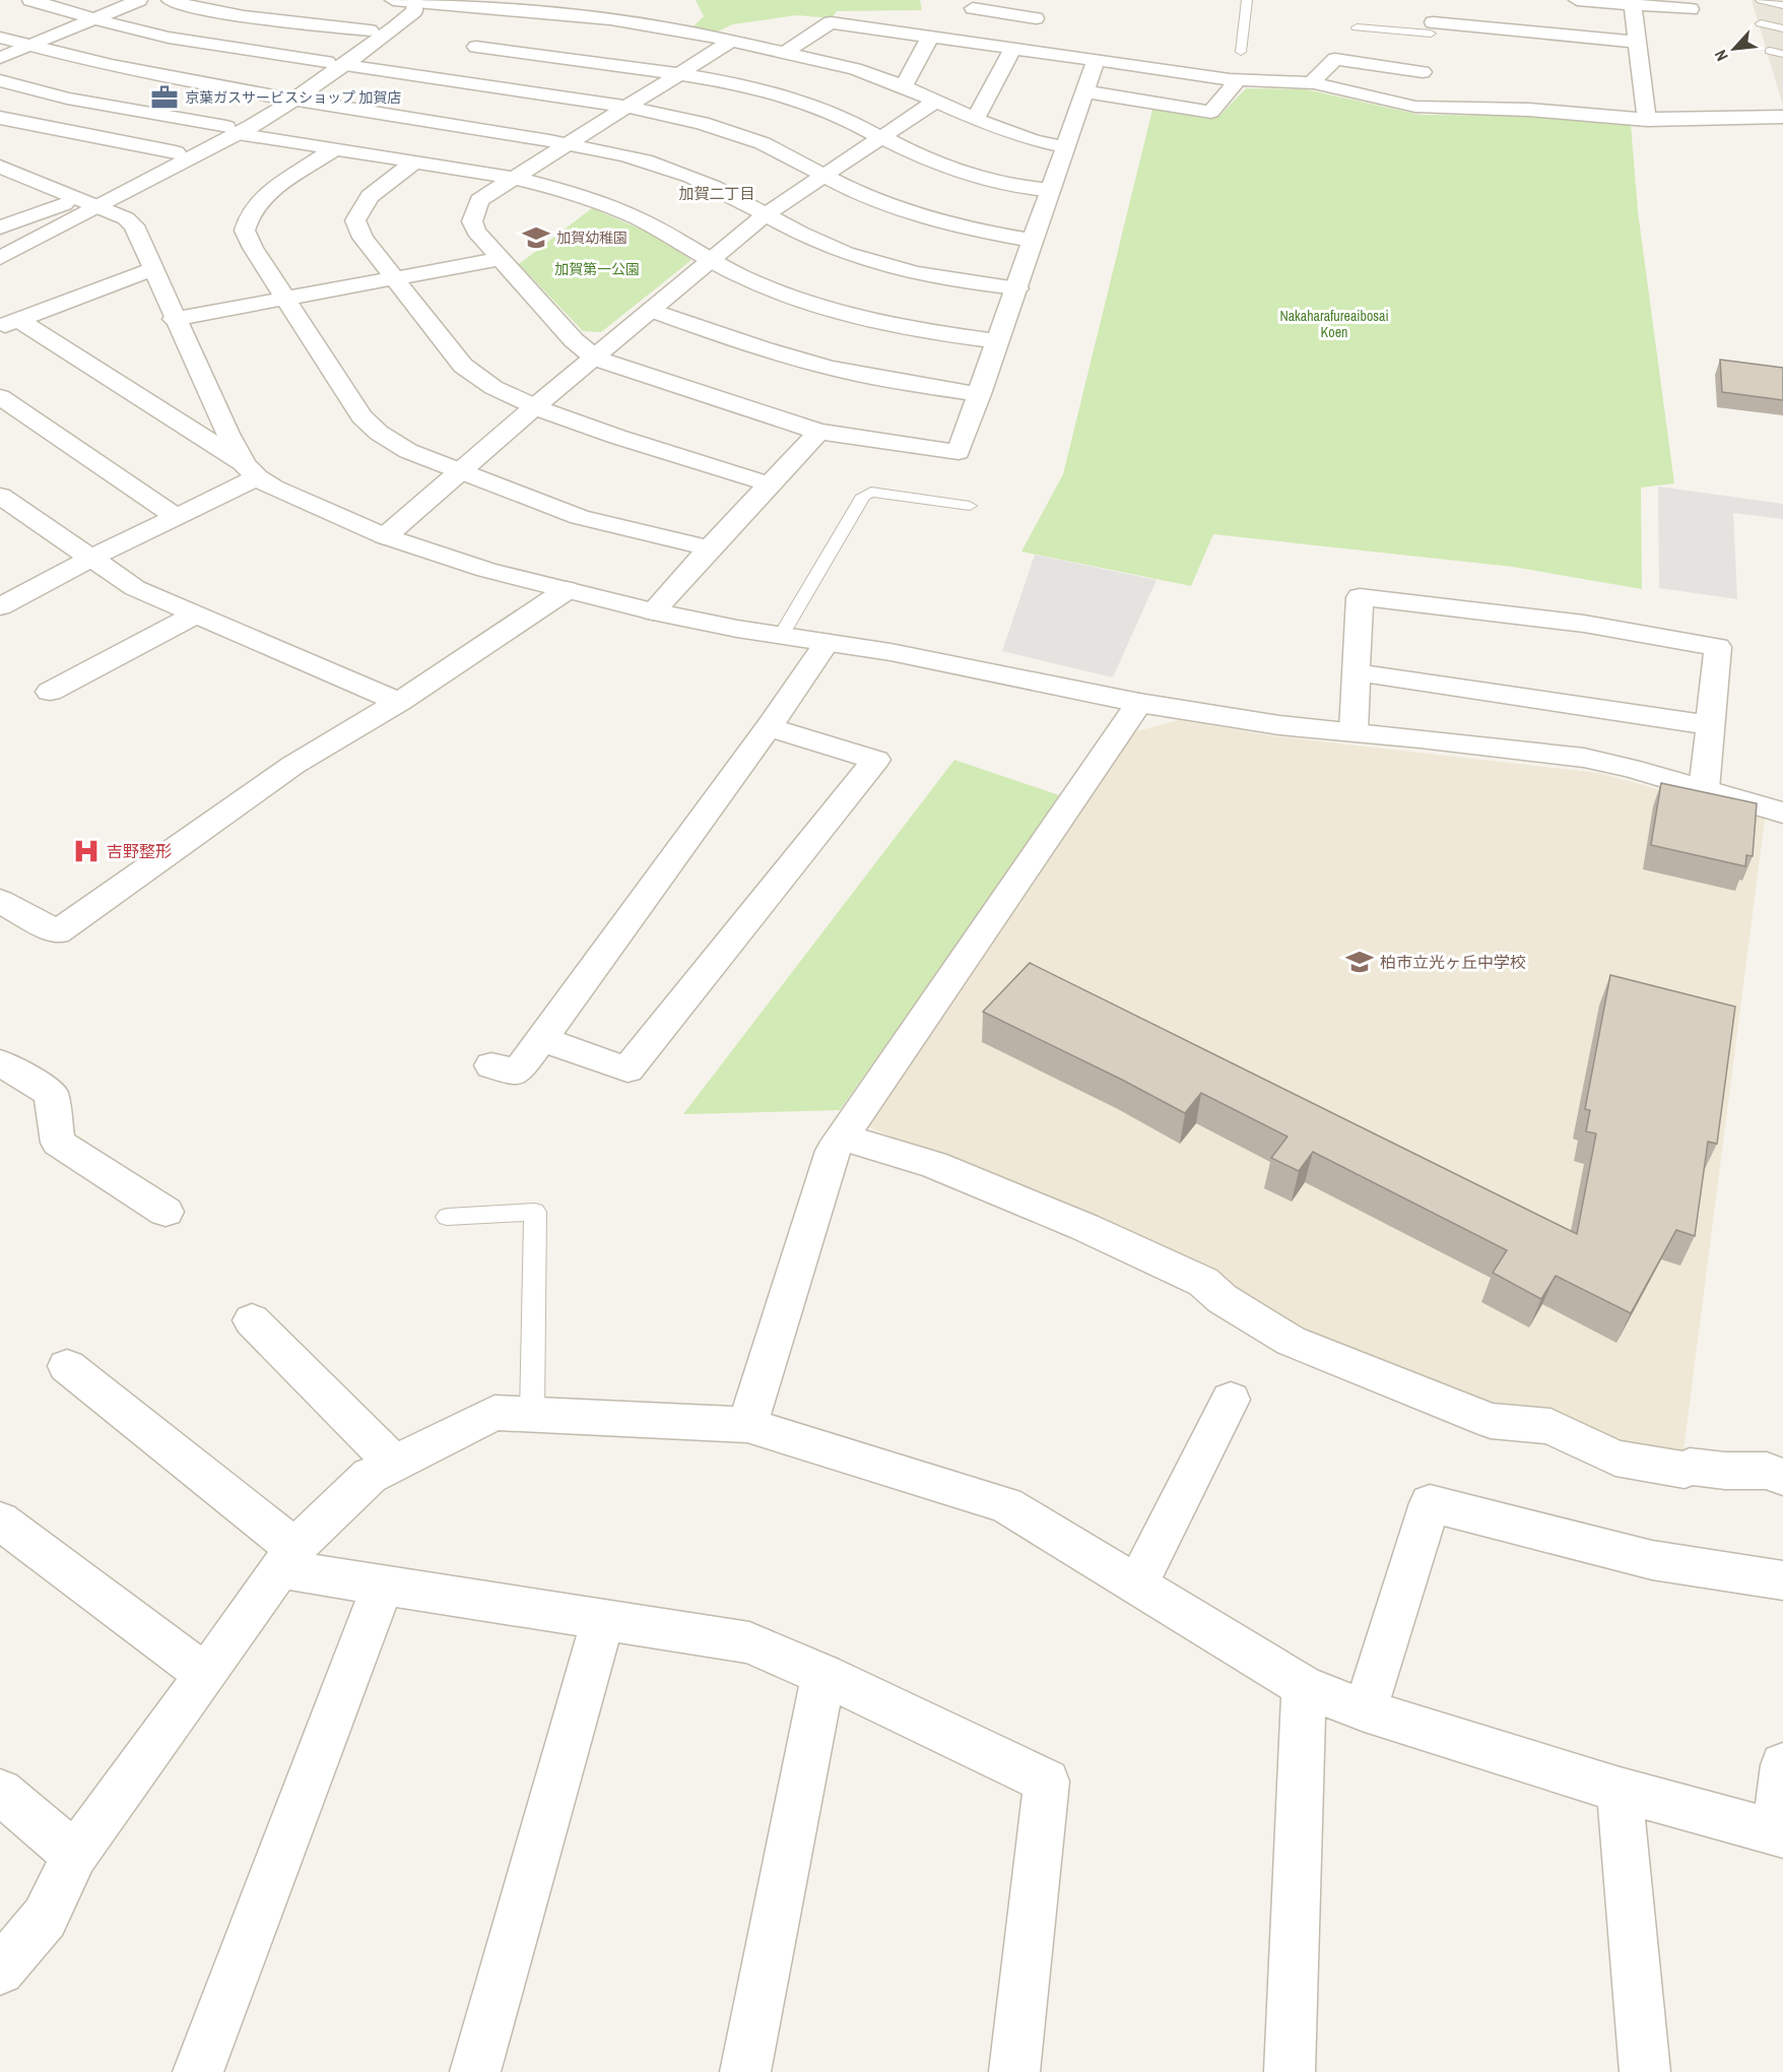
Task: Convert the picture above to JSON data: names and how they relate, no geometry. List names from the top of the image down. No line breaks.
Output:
{"districts":["加賀二丁目"],"parks":["加賀第一公園","Nakaharafureaibosai Koen"],"places":{"office":["京葉ガスサービスショップ 加賀店"],"school or university":["加賀幼稚園","柏市立光ヶ丘中学校"],"hospital":["吉野整形"]},"north":"bottom left"}
